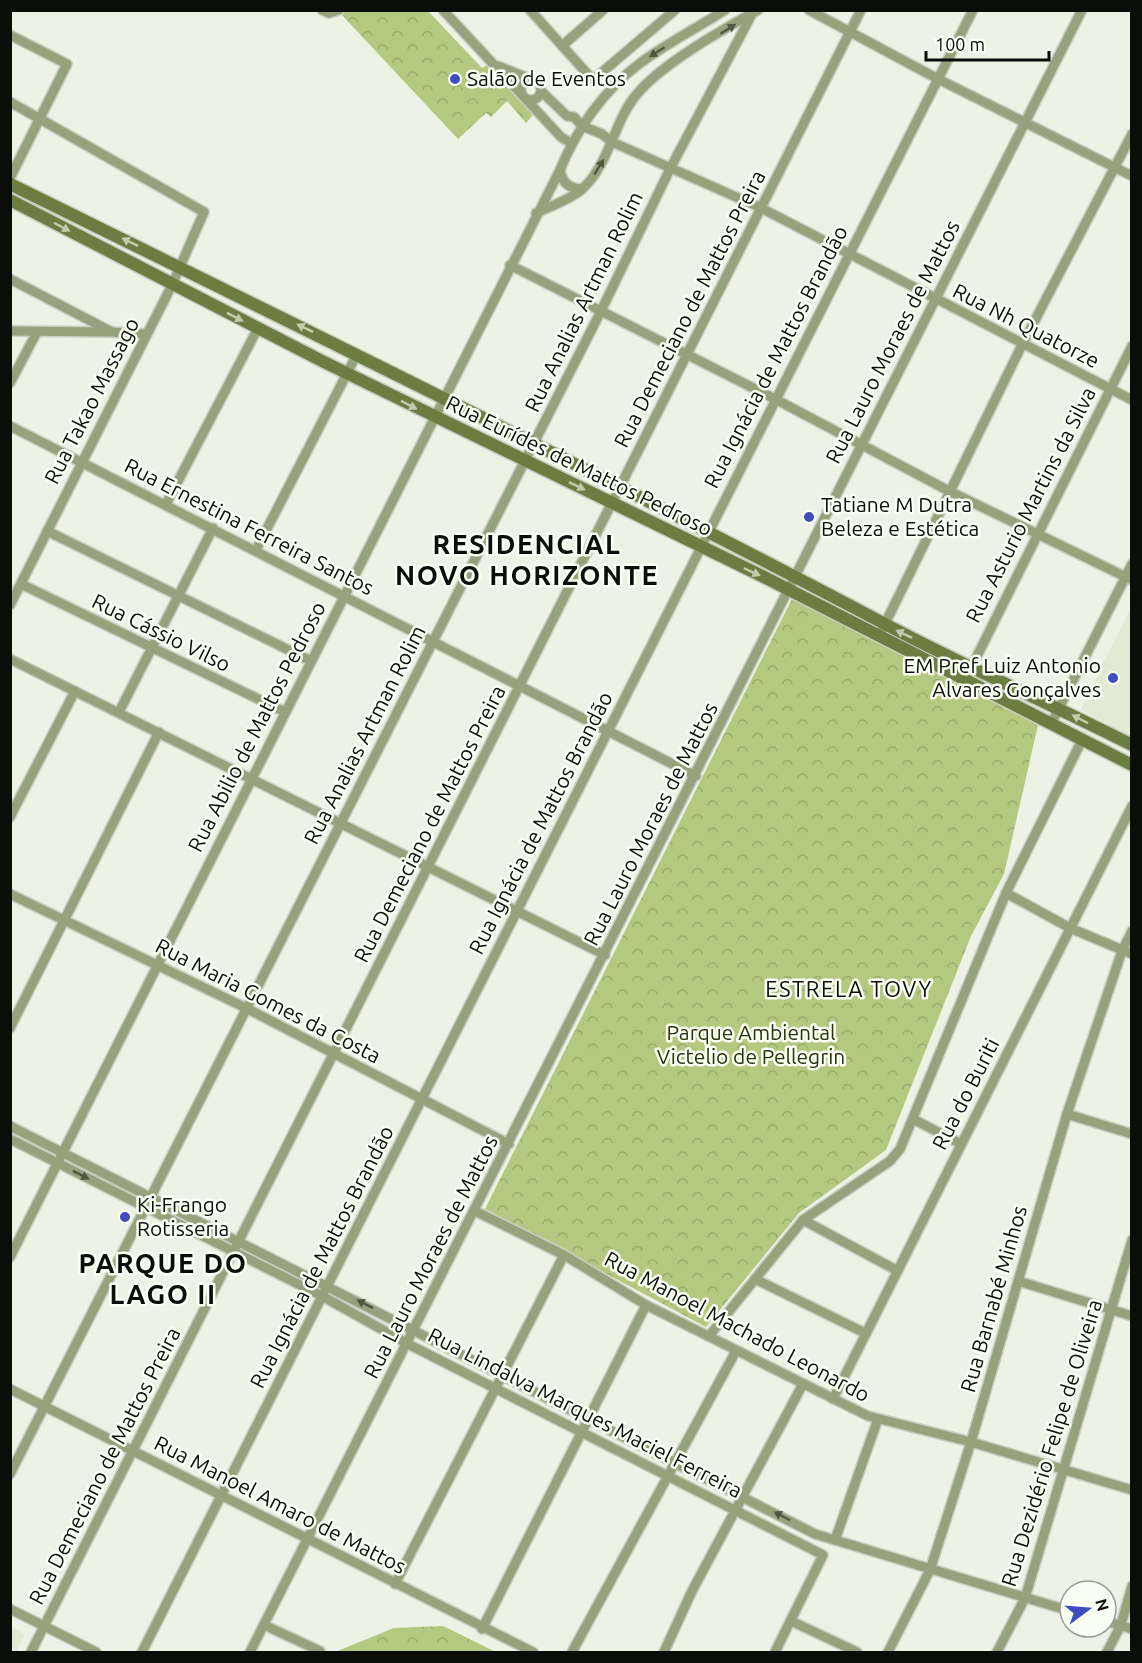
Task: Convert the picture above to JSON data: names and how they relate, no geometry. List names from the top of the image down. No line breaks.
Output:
{"streets":{"street":["Rua Analias Artman Rolim","Rua Demeciano de Mattos Preira","Rua Nh Quatorze","Rua Lauro Moraes de Mattos","Rua Ignácia de Mattos Brandão","Rua Takao Massago","Rua Eurídes de Mattos Pedroso","Rua Asturio Martins da Silva","Rua Ernestina Ferreira Santos","Rua Cássio Vilso","Rua Abilio de Mattos Pedroso","Rua Maria Gomes da Costa","Rua do Buriti","Rua Barnabé Minhos","Rua Manoel Machado Leonardo","Rua Lindalva Marques Maciel Ferreira","Rua Dezidério Felipe de Oliveira","Rua Manoel Amaro de Mattos"]},"crossings":[["Rua Analias Artman Rolim","Rua Nh Quatorze"],["Rua Analias Artman Rolim","Rua Eurídes de Mattos Pedroso"],["Rua Analias Artman Rolim","Rua Ernestina Ferreira Santos"],["Rua Analias Artman Rolim","Rua Maria Gomes da Costa"],["Rua Analias Artman Rolim","Rua Lindalva Marques Maciel Ferreira"],["Rua Analias Artman Rolim","Rua Manoel Amaro de Mattos"],["Rua Demeciano de Mattos Preira","Rua Nh Quatorze"],["Rua Demeciano de Mattos Preira","Rua Eurídes de Mattos Pedroso"],["Rua Demeciano de Mattos Preira","Rua Ernestina Ferreira Santos"],["Rua Demeciano de Mattos Preira","Rua Maria Gomes da Costa"],["Rua Demeciano de Mattos Preira","Rua Lindalva Marques Maciel Ferreira"],["Rua Demeciano de Mattos Preira","Rua Manoel Amaro de Mattos"],["Rua Nh Quatorze","Rua Lauro Moraes de Mattos"],["Rua Nh Quatorze","Rua Ignácia de Mattos Brandão"],["Rua Nh Quatorze","Rua Asturio Martins da Silva"],["Rua Nh Quatorze","Rua Abilio de Mattos Pedroso"],["Rua Lauro Moraes de Mattos","Rua Eurídes de Mattos Pedroso"],["Rua Lauro Moraes de Mattos","Rua Ernestina Ferreira Santos"],["Rua Lauro Moraes de Mattos","Rua Maria Gomes da Costa"],["Rua Lauro Moraes de Mattos","Rua Manoel Machado Leonardo"],["Rua Lauro Moraes de Mattos","Rua Lindalva Marques Maciel Ferreira"],["Rua Lauro Moraes de Mattos","Rua Manoel Amaro de Mattos"],["Rua Ignácia de Mattos Brandão","Rua Eurídes de Mattos Pedroso"],["Rua Ignácia de Mattos Brandão","Rua Ernestina Ferreira Santos"],["Rua Ignácia de Mattos Brandão","Rua Maria Gomes da Costa"],["Rua Ignácia de Mattos Brandão","Rua Lindalva Marques Maciel Ferreira"],["Rua Ignácia de Mattos Brandão","Rua Manoel Amaro de Mattos"],["Rua Takao Massago","Rua Eurídes de Mattos Pedroso"],["Rua Takao Massago","Rua Ernestina Ferreira Santos"],["Rua Takao Massago","Rua Cássio Vilso"],["Rua Eurídes de Mattos Pedroso","Rua Asturio Martins da Silva"],["Rua Eurídes de Mattos Pedroso","Rua Abilio de Mattos Pedroso"],["Rua Ernestina Ferreira Santos","Rua Abilio de Mattos Pedroso"],["Rua Cássio Vilso","Rua Abilio de Mattos Pedroso"],["Rua Abilio de Mattos Pedroso","Rua Maria Gomes da Costa"],["Rua Abilio de Mattos Pedroso","Rua Lindalva Marques Maciel Ferreira"],["Rua do Buriti","Rua Manoel Machado Leonardo"],["Rua Barnabé Minhos","Rua Manoel Machado Leonardo"],["Rua Barnabé Minhos","Rua Lindalva Marques Maciel Ferreira"],["Rua Manoel Machado Leonardo","Rua Dezidério Felipe de Oliveira"],["Rua Lindalva Marques Maciel Ferreira","Rua Dezidério Felipe de Oliveira"]],"districts":["RESIDENCIAL NOVO HORIZONTE","ESTRELA TOVY","PARQUE DO LAGO II"],"parks":["Parque Ambiental Victelio de Pellegrin"],"places":["Salão de Eventos","Tatiane M Dutra Beleza e Estética","EM Pref Luiz Antonio Alvares Gonçalves","Ki-Frango Rotisseria"],"scale_bar":"100 m","north":"right"}
